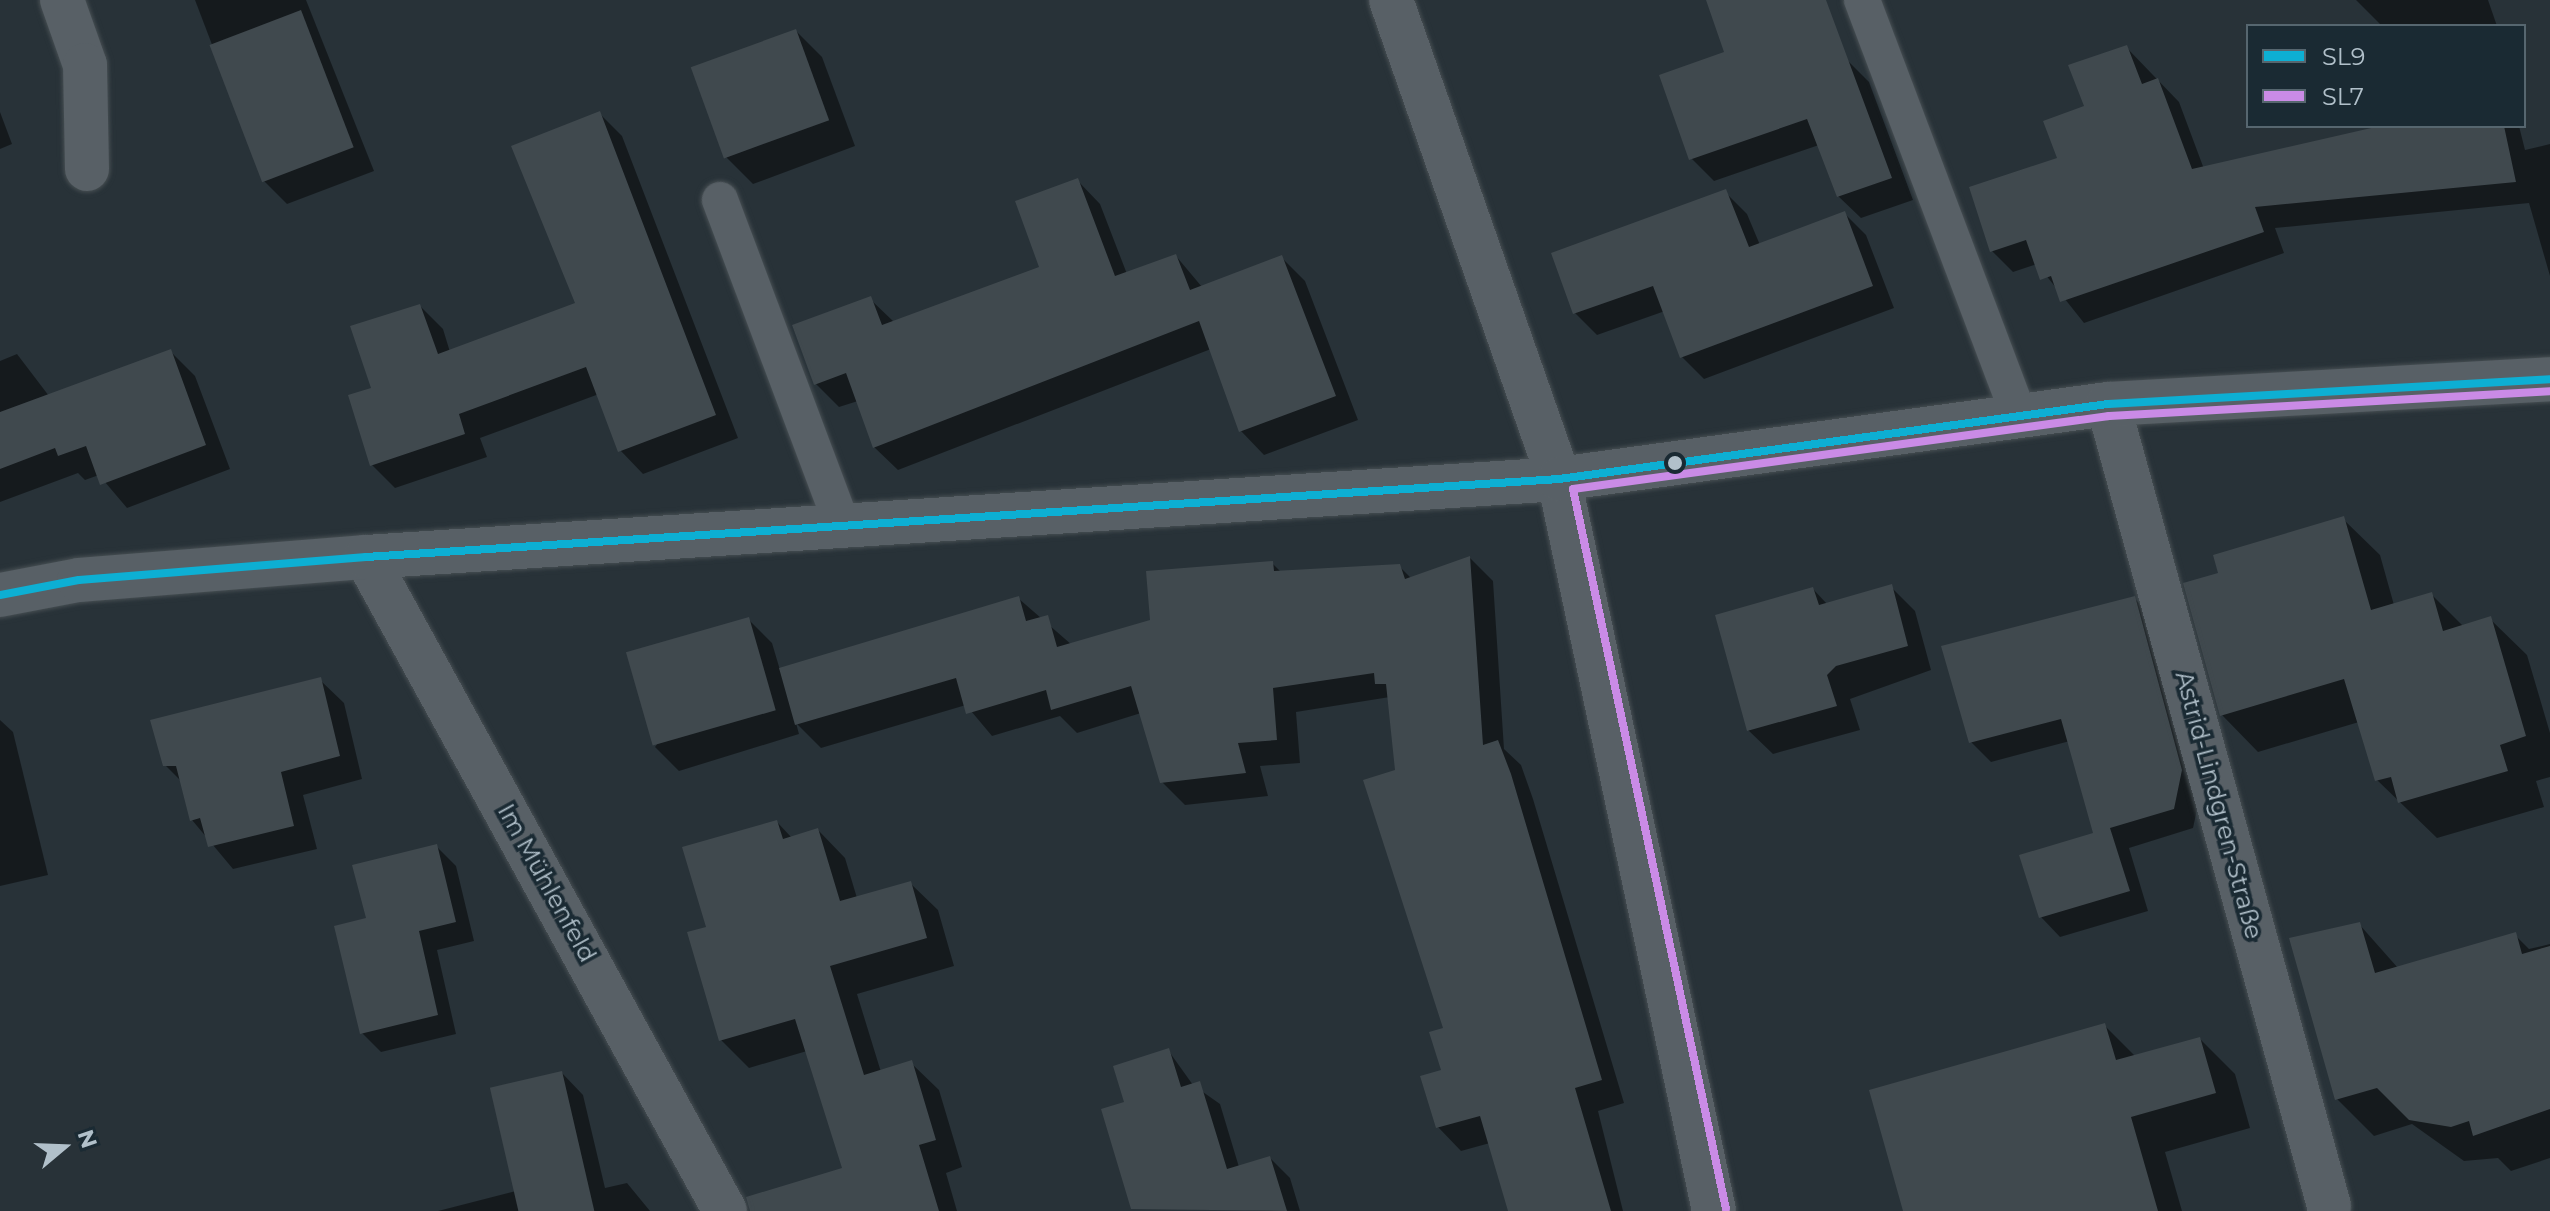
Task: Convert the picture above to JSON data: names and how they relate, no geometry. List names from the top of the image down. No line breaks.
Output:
{"streets":{"street":["Astrid-Lindgren-Straße","Im Mühlenfeld"]},"lines":["transit line SL9","transit line SL7"],"legend":["SL9","SL7"],"north":"right"}
